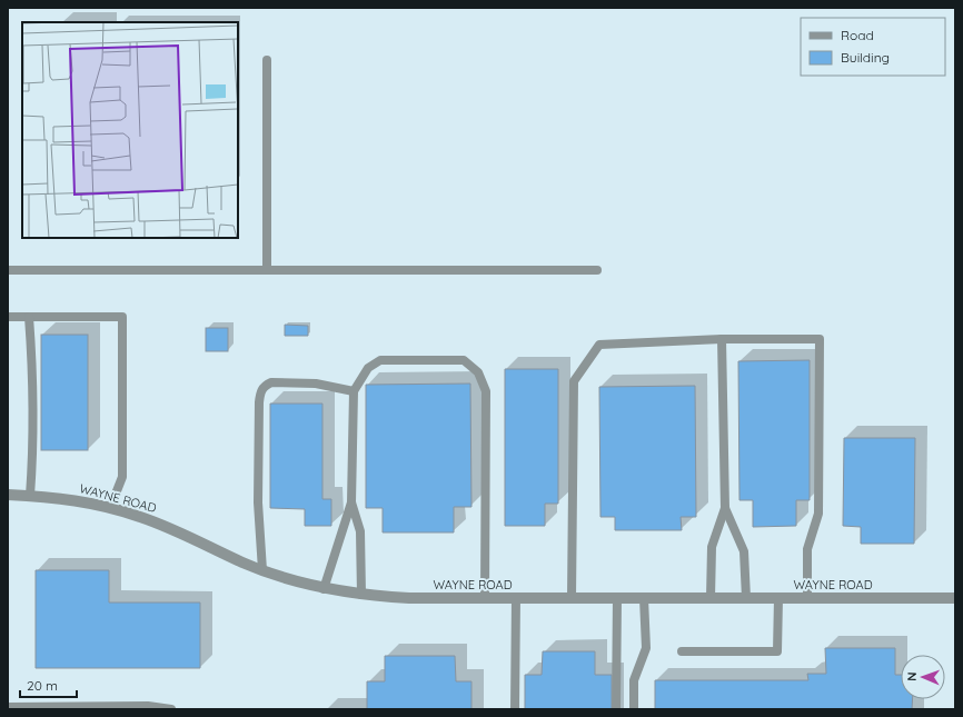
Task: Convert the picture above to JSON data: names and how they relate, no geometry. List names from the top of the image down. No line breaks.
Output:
{"streets":{"street":["WAYNE ROAD"]},"legend":["Road","Building"],"scale_bar":"20 m","north":"left"}
